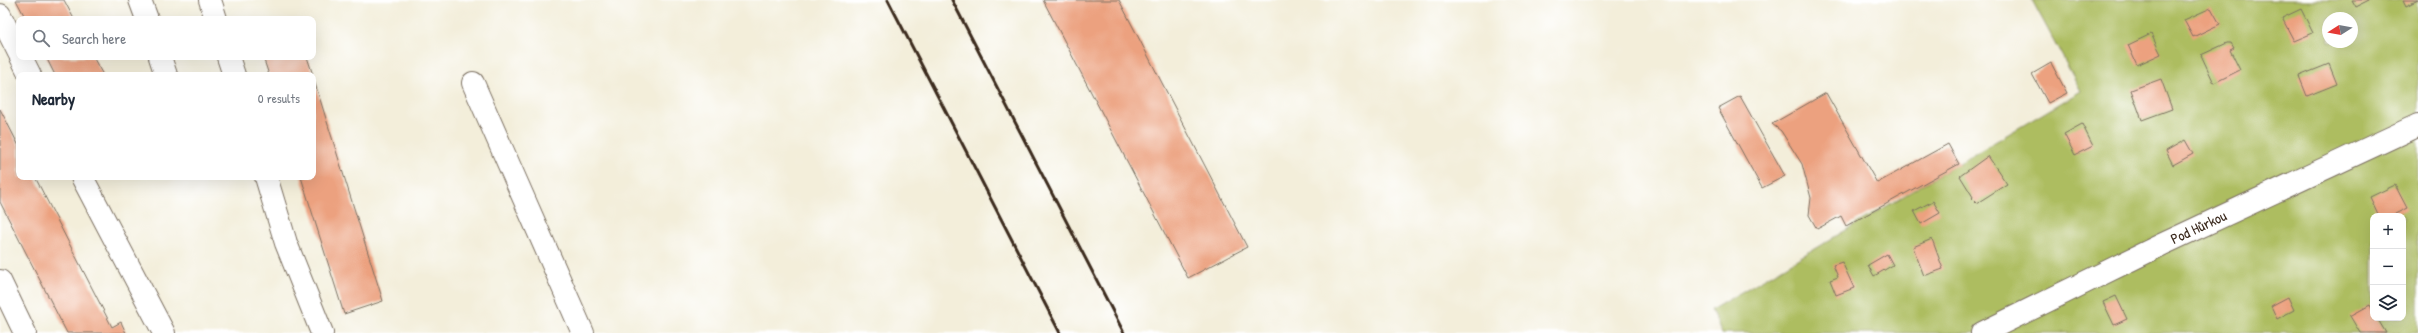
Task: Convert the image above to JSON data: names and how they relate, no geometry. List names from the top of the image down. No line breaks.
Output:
{"streets":{"lane":["Pod Hůrkou"]},"north":"left","page":{"search":"Search here","heading":["Nearby","0 results"],"map_buttons":["+","−"]}}
